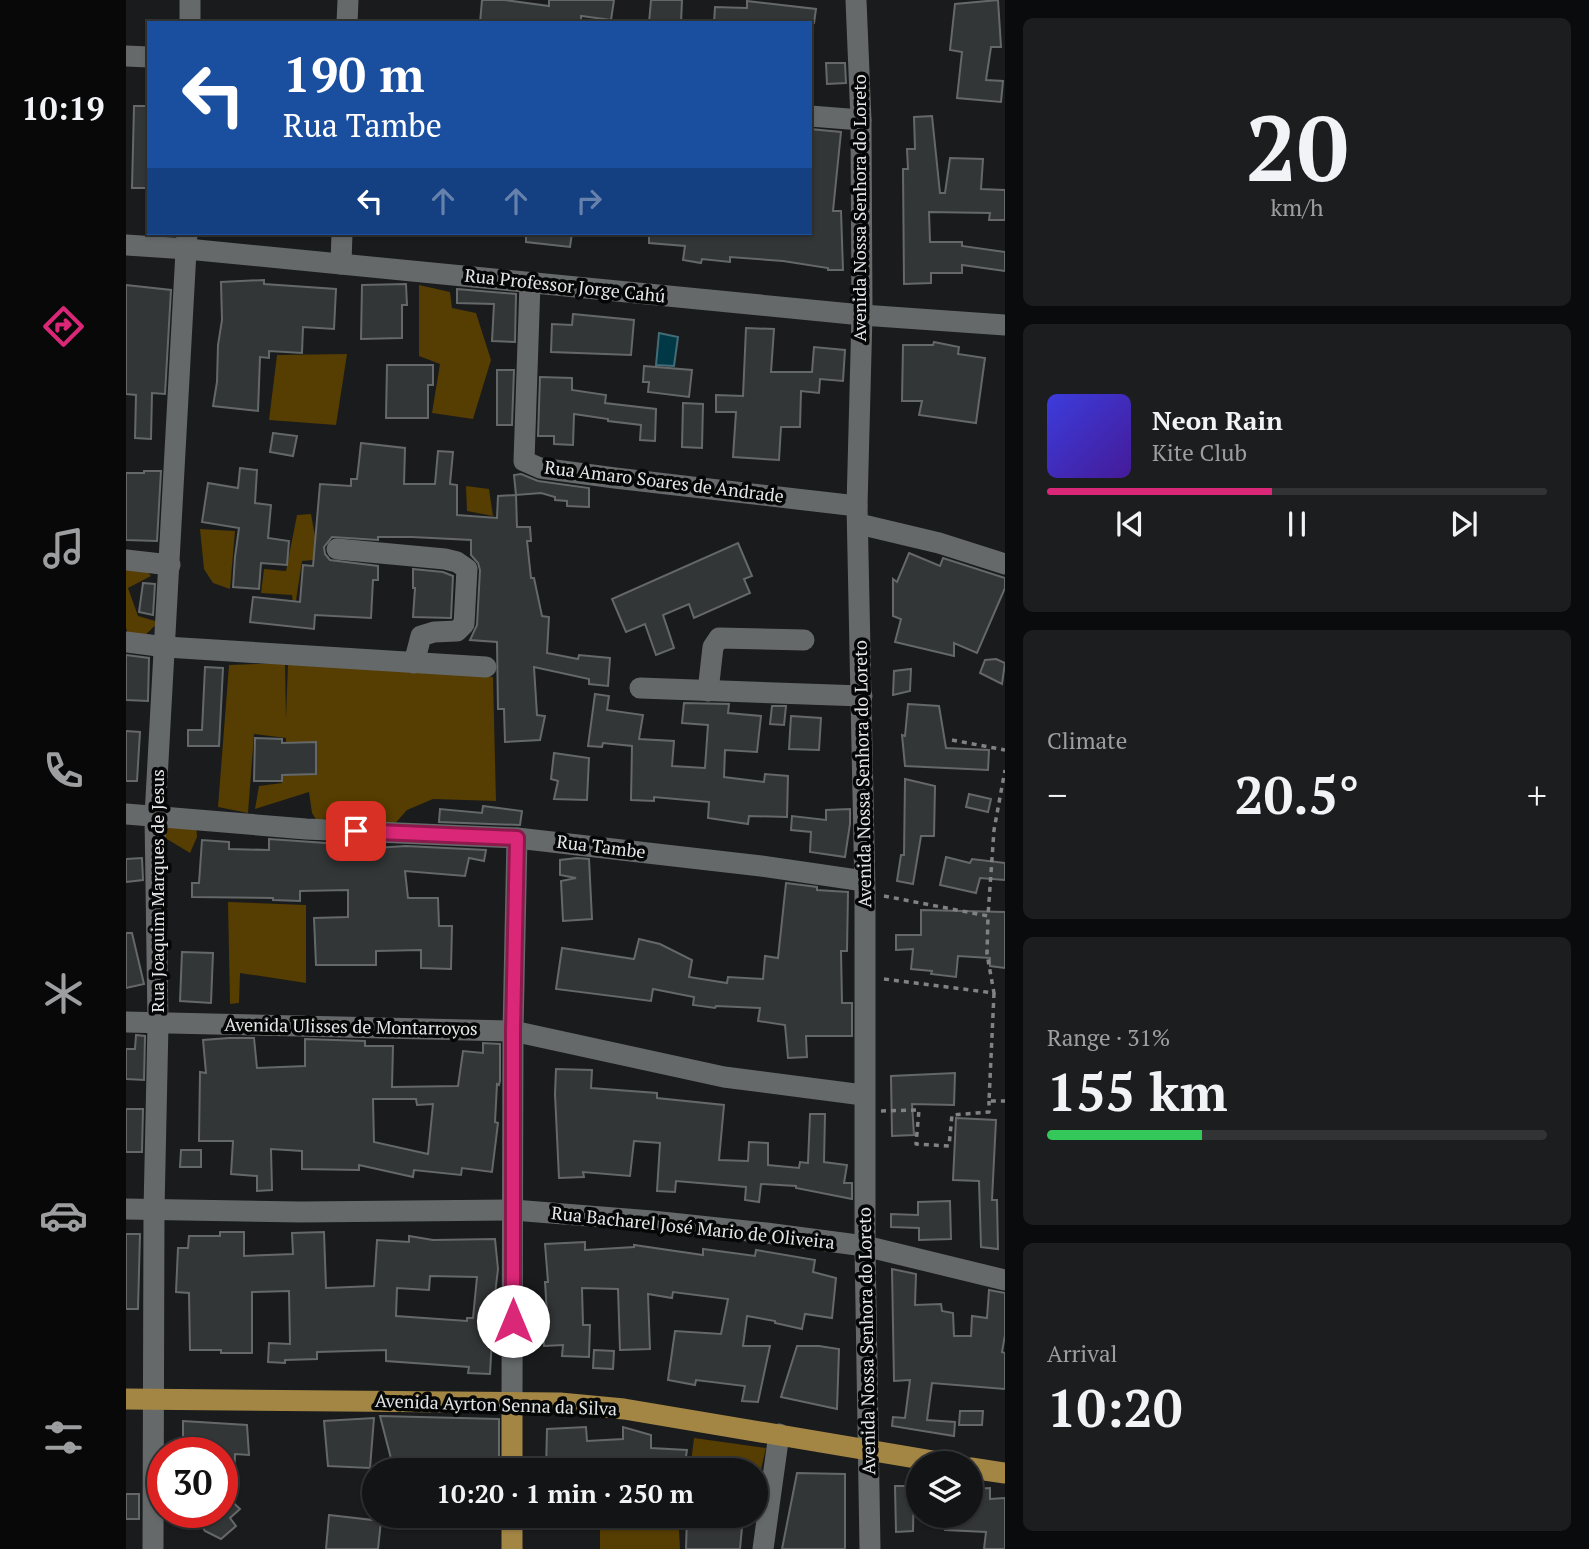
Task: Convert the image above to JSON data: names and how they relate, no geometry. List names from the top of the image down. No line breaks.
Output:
{"streets":{"main road":["Avenida Ayrton Senna da Silva"],"street":["Avenida Nossa Senhora do Loreto","Rua Professor Jorge Cahú","Rua Amaro Soares de Andrade","Rua Tambe","Rua Joaquim Marques de Jesus","Avenida Ulisses de Montarroyos","Rua Bacharel José Mario de Oliveira"]},"crossings":[["Avenida Nossa Senhora do Loreto","Rua Professor Jorge Cahú"],["Avenida Nossa Senhora do Loreto","Rua Amaro Soares de Andrade"],["Avenida Nossa Senhora do Loreto","Rua Tambe"],["Avenida Nossa Senhora do Loreto","Avenida Ulisses de Montarroyos"],["Avenida Nossa Senhora do Loreto","Rua Bacharel José Mario de Oliveira"],["Avenida Nossa Senhora do Loreto","Avenida Ayrton Senna da Silva"],["Rua Professor Jorge Cahú","Rua Amaro Soares de Andrade"],["Rua Professor Jorge Cahú","Rua Joaquim Marques de Jesus"],["Rua Tambe","Rua Joaquim Marques de Jesus"],["Rua Joaquim Marques de Jesus","Avenida Ulisses de Montarroyos"],["Rua Joaquim Marques de Jesus","Rua Bacharel José Mario de Oliveira"],["Rua Joaquim Marques de Jesus","Avenida Ayrton Senna da Silva"]],"page":{"tabs":"10:19","tile":[["20","km/h"],"Climate",["Range · 31%","155 km"],["Arrival","10:20"]],"turn":["190 m","Rua Tambe"],"song":["Neon Rain","Kite Club"],"heat":["−","20.5°","+"],"limit":"30","trip":"10:20 · 1 min · 250 m"}}
